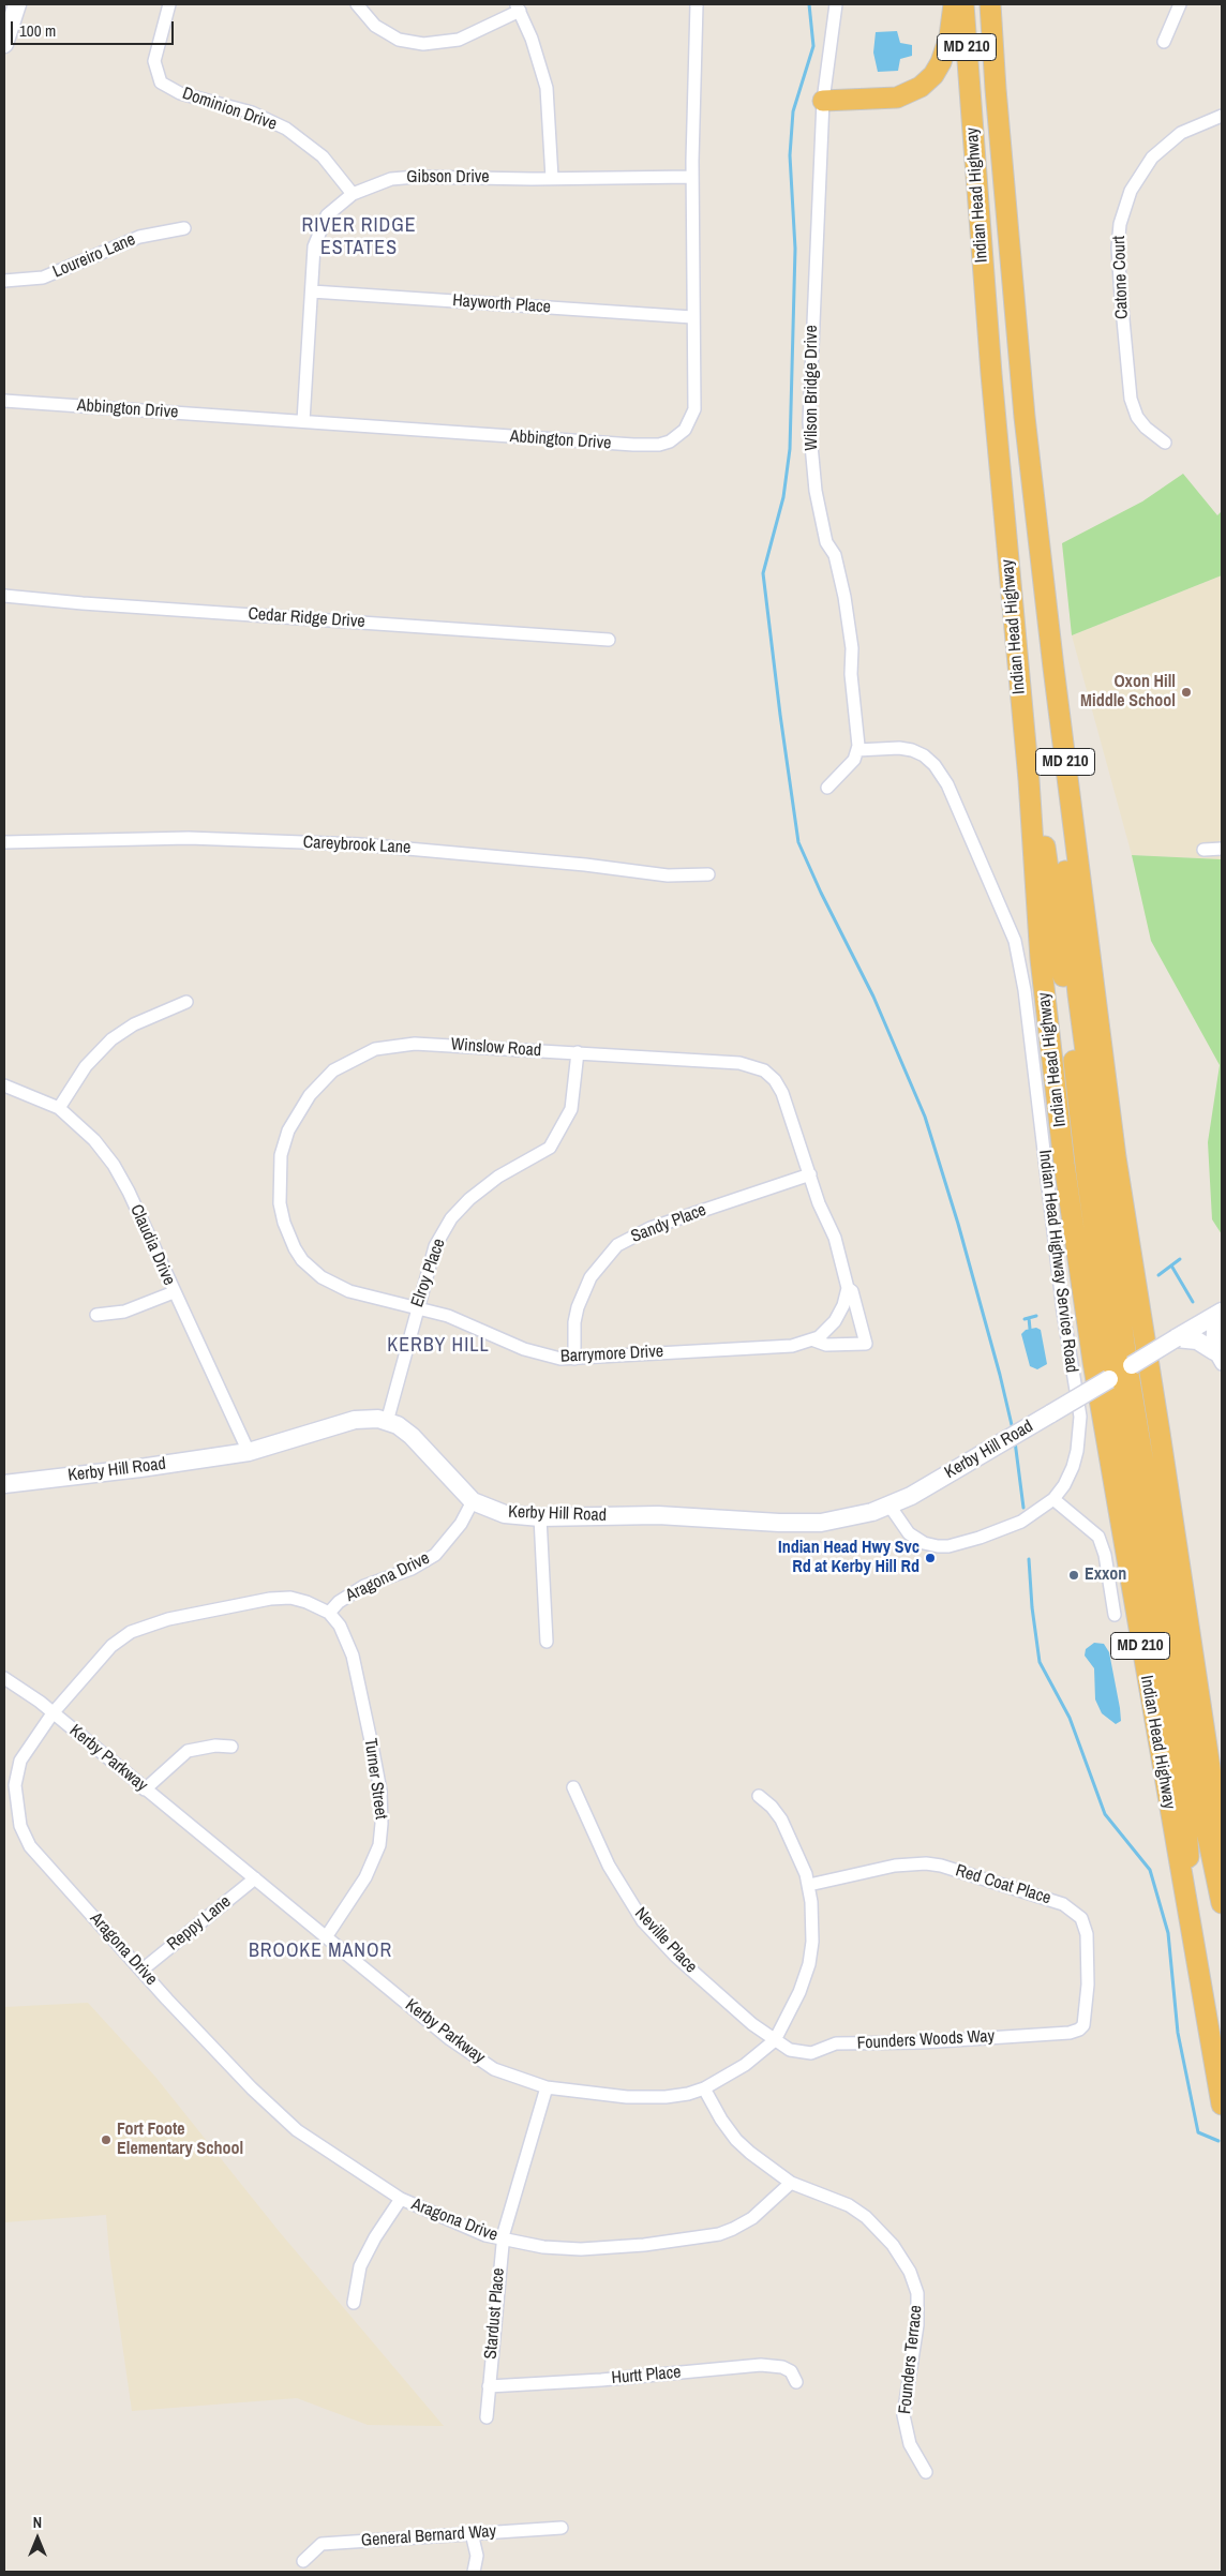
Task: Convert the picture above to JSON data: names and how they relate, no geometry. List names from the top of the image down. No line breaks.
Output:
{"streets":{"highway":["MD 210","Indian Head Highway"],"main road":["Kerby Hill Road"],"street":["Dominion Drive","Gibson Drive","Loureiro Lane","Catone Court","Hayworth Place","Wilson Bridge Drive","Abbington Drive","Cedar Ridge Drive","Careybrook Lane","Winslow Road","Sandy Place","Claudia Drive","Indian Head Highway Service Road","Elroy Place","Barrymore Drive","Aragona Drive","Kerby Parkway","Turner Street","Red Coat Place","Reppy Lane","Neville Place","Founders Woods Way","Stardust Place","Founders Terrace","Hurtt Place","General Bernard Way"]},"crossings":[["Dominion Drive","Gibson Drive"],["Gibson Drive","Hayworth Place"],["Gibson Drive","Abbington Drive"],["Hayworth Place","Abbington Drive"],["Wilson Bridge Drive","Indian Head Highway Service Road"],["Winslow Road","Sandy Place"],["Winslow Road","Elroy Place"],["Winslow Road","Barrymore Drive"],["Sandy Place","Barrymore Drive"],["Claudia Drive","Kerby Hill Road"],["Indian Head Highway Service Road","Kerby Hill Road"],["Elroy Place","Barrymore Drive"],["Elroy Place","Kerby Hill Road"],["Kerby Hill Road","Aragona Drive"],["Aragona Drive","Kerby Parkway"],["Aragona Drive","Turner Street"],["Aragona Drive","Reppy Lane"],["Aragona Drive","Stardust Place"],["Aragona Drive","Founders Terrace"],["Kerby Parkway","Turner Street"],["Kerby Parkway","Red Coat Place"],["Kerby Parkway","Reppy Lane"],["Kerby Parkway","Neville Place"],["Kerby Parkway","Founders Woods Way"],["Kerby Parkway","Stardust Place"],["Kerby Parkway","Founders Terrace"],["Red Coat Place","Founders Woods Way"],["Neville Place","Founders Woods Way"],["Stardust Place","Hurtt Place"]],"districts":["RIVER RIDGE ESTATES","KERBY HILL","BROOKE MANOR"],"places":["Oxon Hill Middle School","Indian Head Hwy Svc Rd at Kerby Hill Rd","Exxon","Fort Foote Elementary School"],"scale_bar":"100 m","north":"top"}
